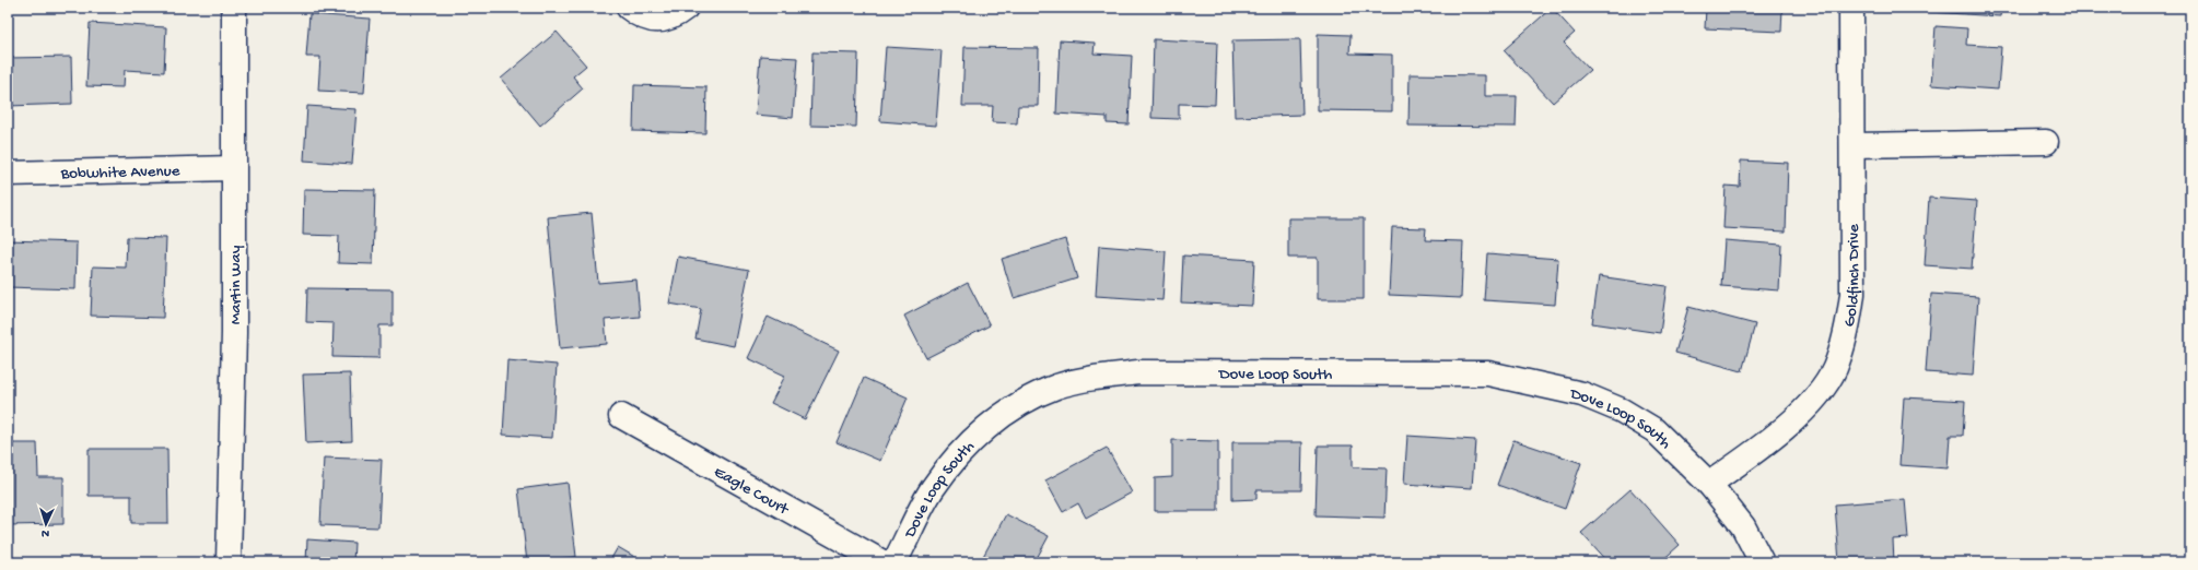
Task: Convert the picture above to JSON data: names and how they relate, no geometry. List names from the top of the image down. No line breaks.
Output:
{"streets":{"street":["Bobwhite Avenue","Goldfinch Drive","Martin Way","Dove Loop South","Eagle Court"]},"crossings":[["Bobwhite Avenue","Martin Way"],["Goldfinch Drive","Dove Loop South"]],"north":"bottom"}
